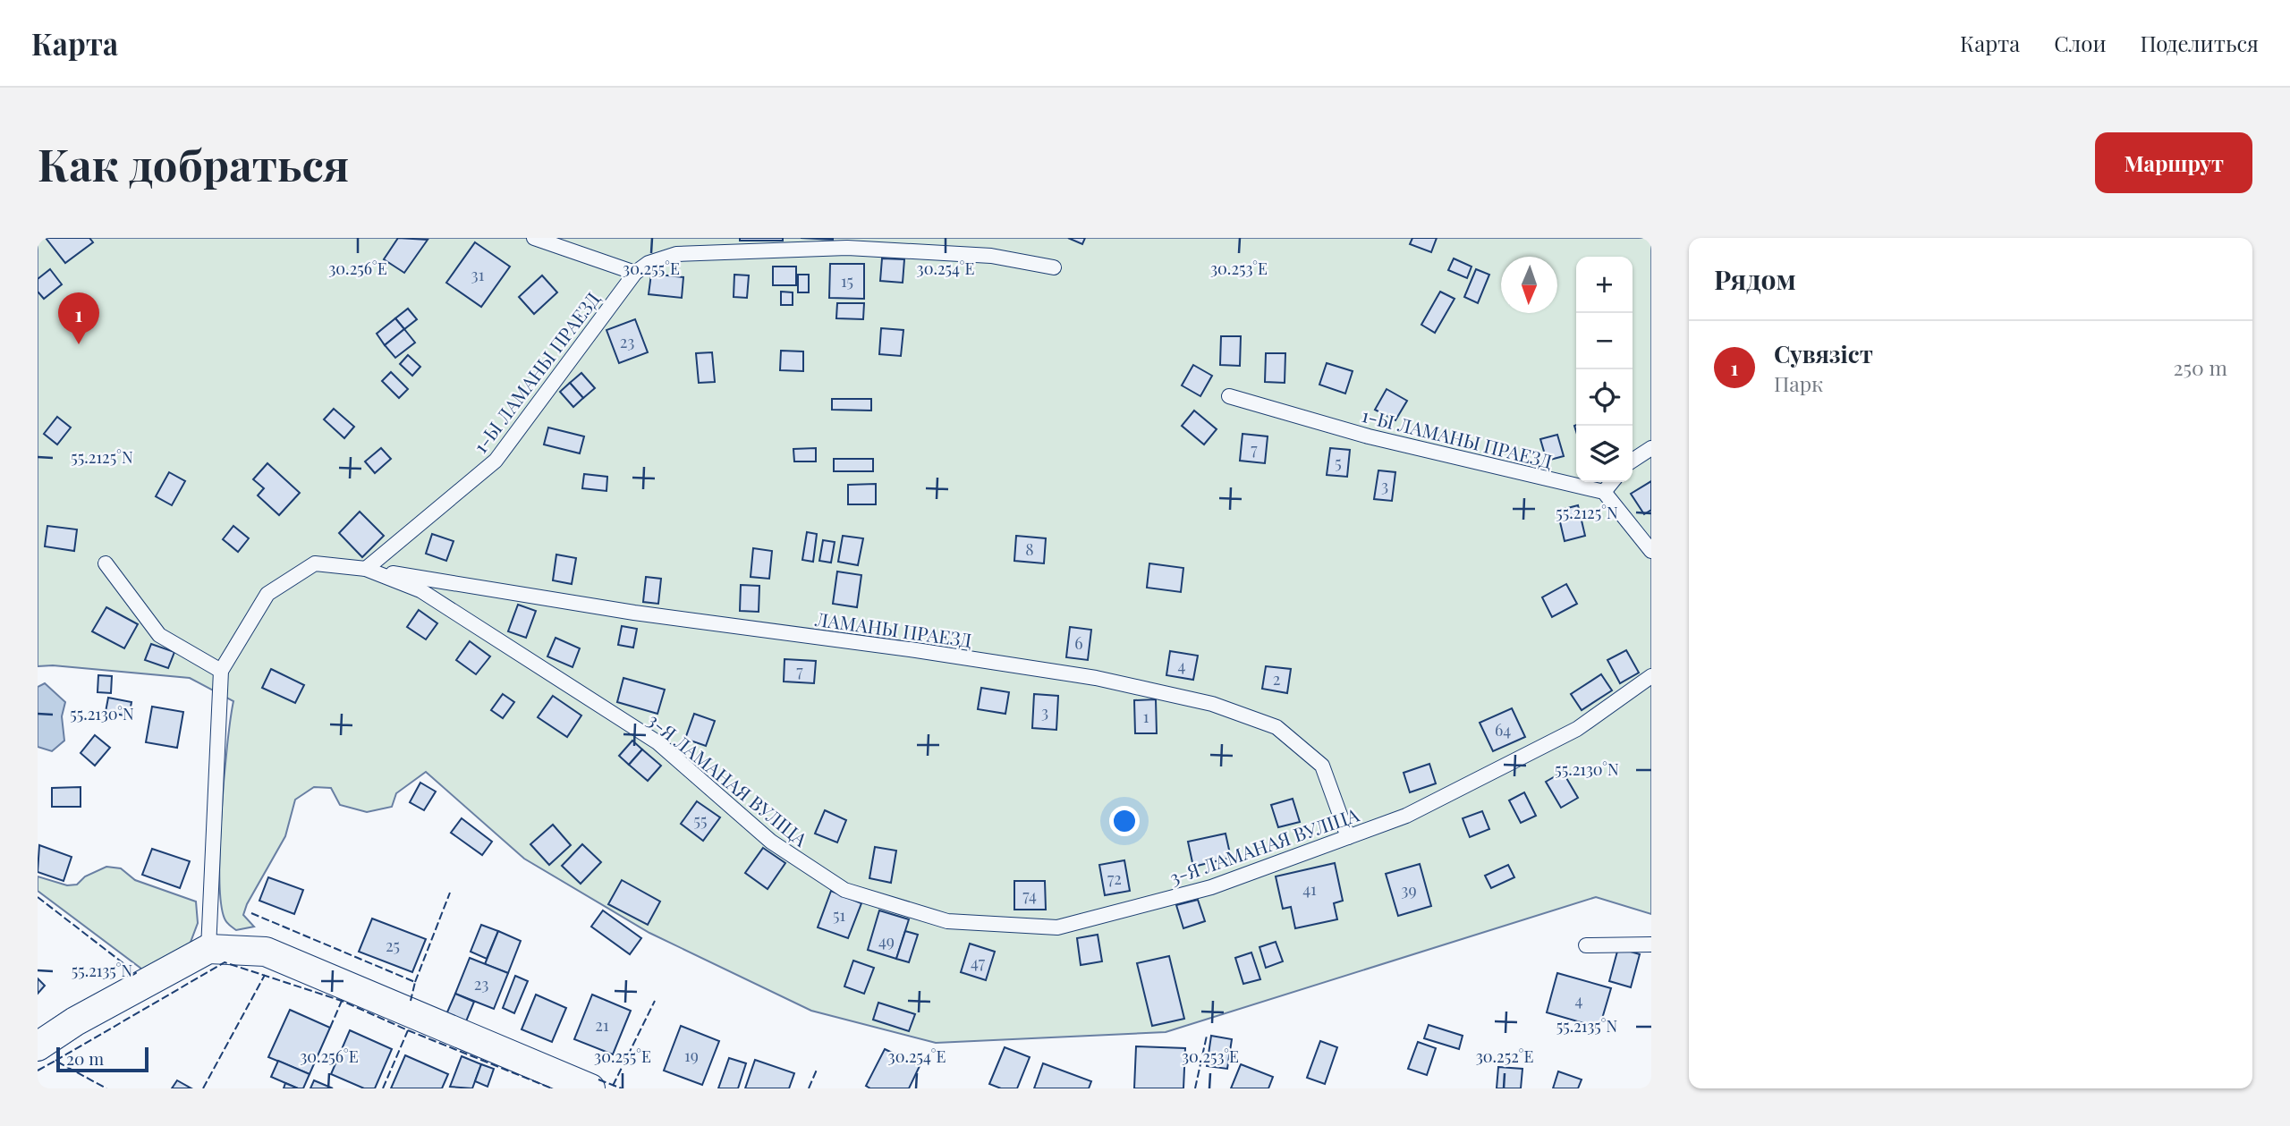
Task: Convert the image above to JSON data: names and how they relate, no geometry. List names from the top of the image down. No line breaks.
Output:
{"streets":{"lane":["1-Ы ЛАМАНЫ ПРАЕЗД","ЛАМАНЫ ПРАЕЗД","3-Я ЛАМАНАЯ ВУЛІЦА"]},"crossings":[["1-Ы ЛАМАНЫ ПРАЕЗД","ЛАМАНЫ ПРАЕЗД"],["1-Ы ЛАМАНЫ ПРАЕЗД","3-Я ЛАМАНАЯ ВУЛІЦА"],["ЛАМАНЫ ПРАЕЗД","3-Я ЛАМАНАЯ ВУЛІЦА"]],"house_numbers":["31","15","23","7","5","3","8","6","4","7","2","3","1","64","55","72","41","39","74","51","49","25","47","23","4","21","19"],"scale_bar":"20 m","north":"bottom","page":{"header":"Карта","nav":["Карта","Слои","Поделиться"],"buttons":"Маршрут","title":"Как добраться","heading":"Рядом","map_buttons":["+","−"],"pins":"1","list":[{"mark":"1","name":"Сувязіст","note":"Парк","value":"250 m"}],"scale":"20 m"},"coordinates":["30.256°E","30.255°E","30.254°E","30.253°E","55.2125°N","55.2130°N","55.2135°N","30.252°E"]}
